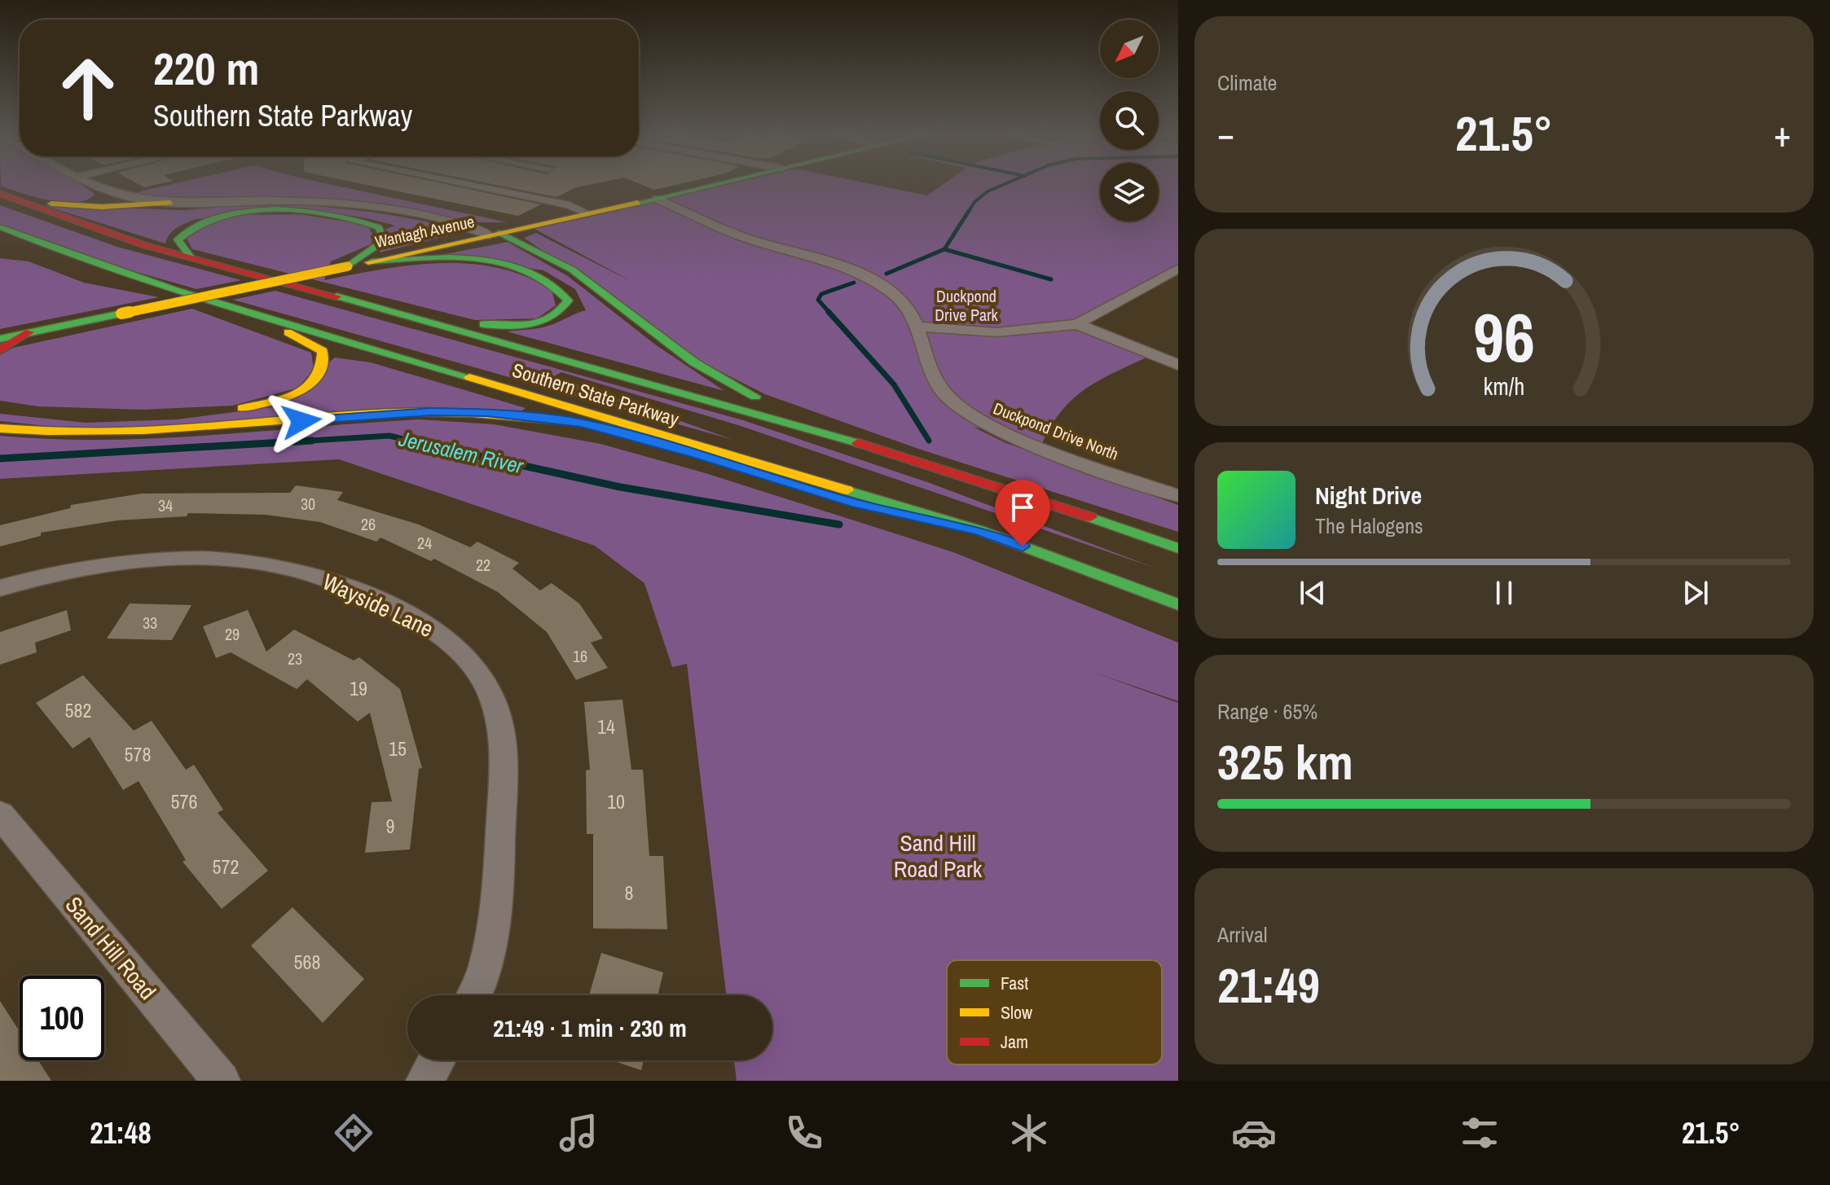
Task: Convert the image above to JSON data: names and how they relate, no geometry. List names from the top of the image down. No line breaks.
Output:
{"streets":{"main road":["Wantagh Avenue","Southern State Parkway"],"street":["Duckpond Drive North","Wayside Lane","Sand Hill Road"]},"crossings":[["Wantagh Avenue","Duckpond Drive North"]],"water":["Jerusalem River"],"parks":["Duckpond Drive Park","Sand Hill Road Park"],"house_numbers":["30","34","26","24","22","33","29","16","23","19","582","14","15","578","576","10","9","572","8","568"],"legend":["Fast","Slow","Jam"],"north":"bottom left","page":{"tile":["Climate",["Range · 65%","325 km"],["Arrival","21:49"]],"turn":["220 m","Southern State Parkway"],"heat":["−","21.5°","+"],"song":["Night Drive","The Halogens"],"limit":"100","trip":"21:49 · 1 min · 230 m","tabs":["21:48","21.5°"],"gauge":["96","km/h"]}}
